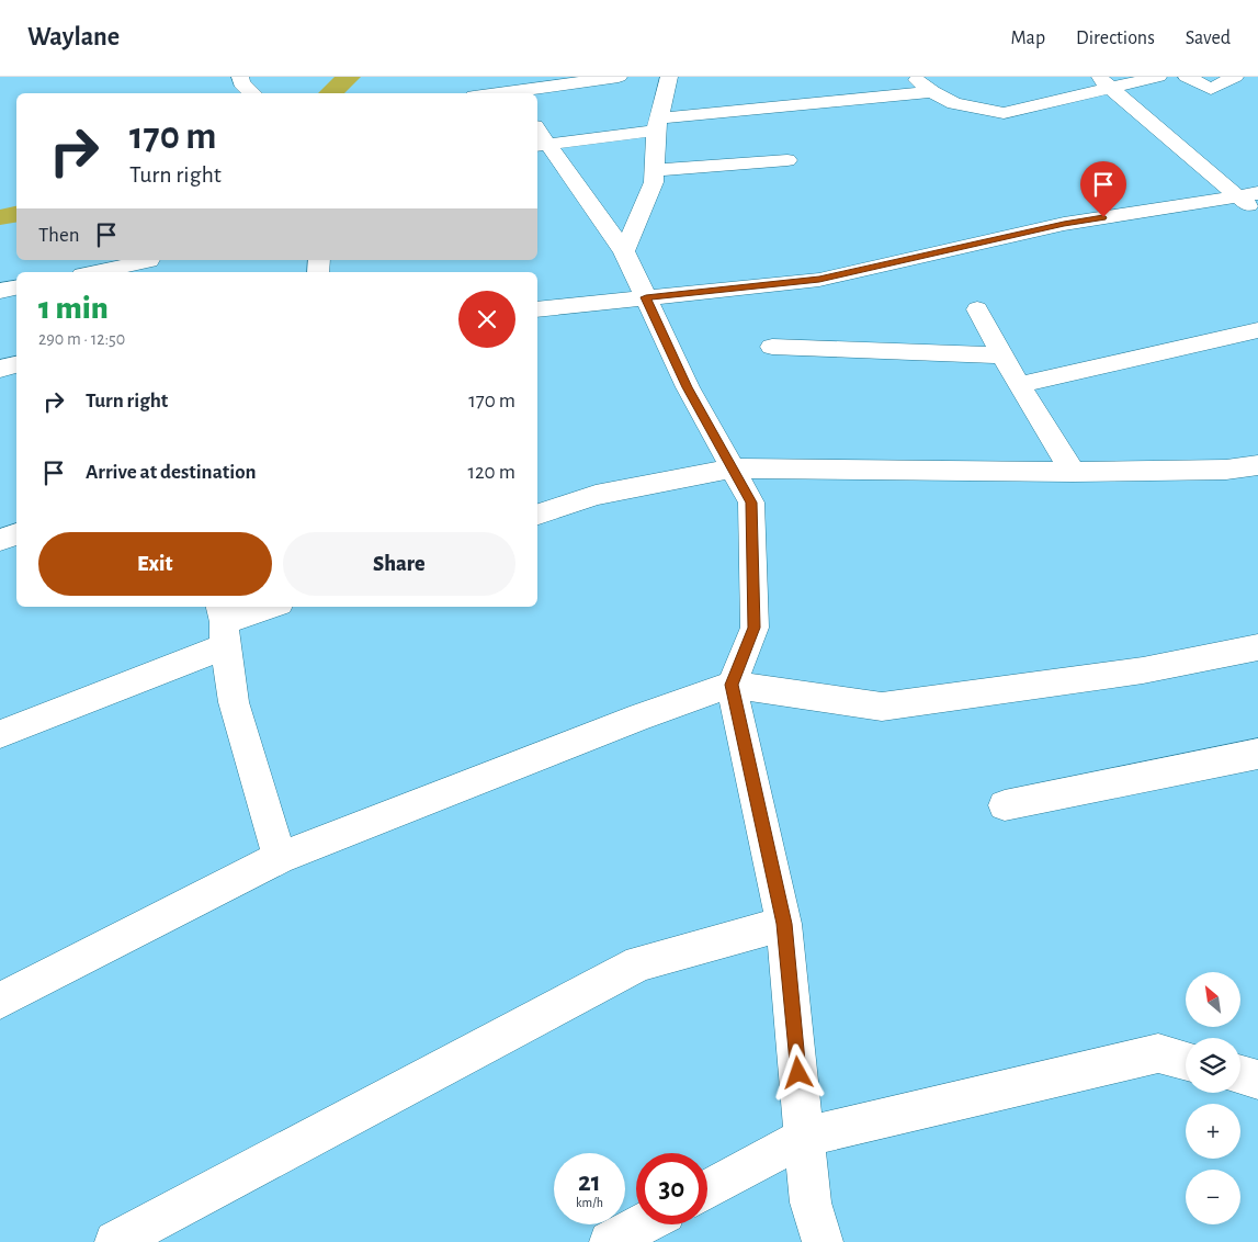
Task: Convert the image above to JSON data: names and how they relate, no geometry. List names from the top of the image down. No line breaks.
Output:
{"north":"top left","page":{"header":"Waylane","nav":["Map","Directions","Saved"],"turn":["170 m","Turn right"],"then":"Then","heading":["1 min","290 m · 12:50"],"list":[{"name":"Turn right","value":"170 m"},{"name":"Arrive at destination","value":"120 m"}],"buttons":["Exit","Share"],"map_buttons":["+","−"],"speed":"21 km/h","limit":"30"}}
